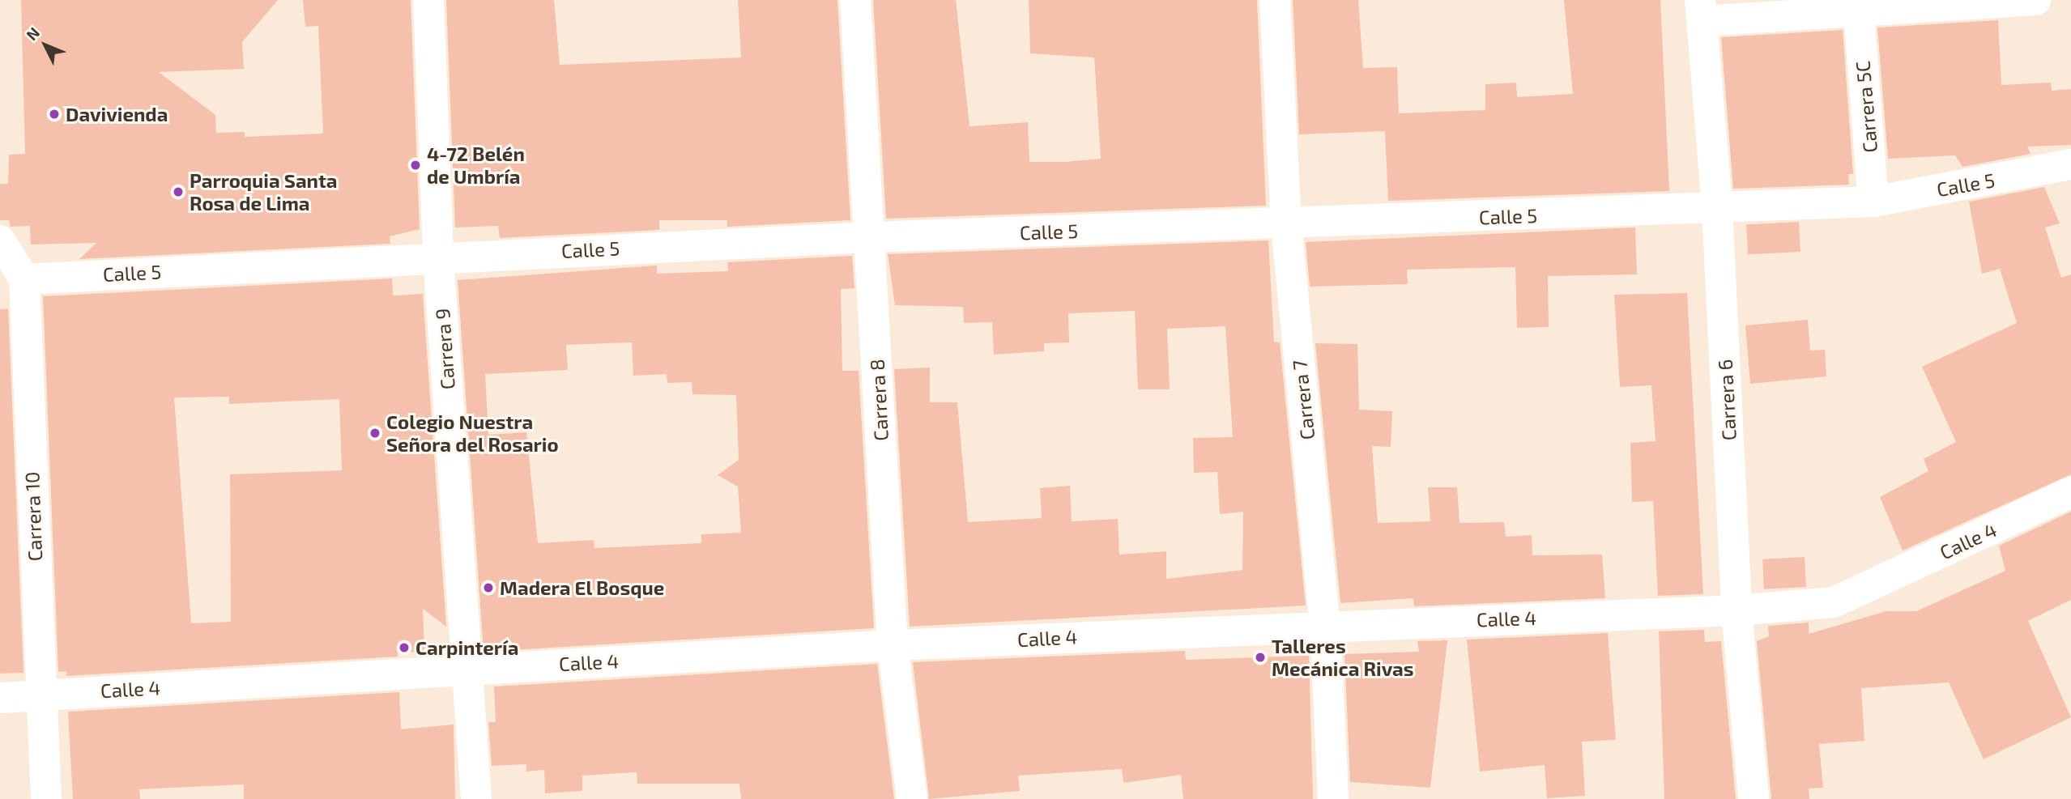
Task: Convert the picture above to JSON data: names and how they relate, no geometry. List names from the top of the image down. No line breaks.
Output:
{"streets":{"street":["Carrera 5C","Calle 5","Carrera 9","Carrera 8","Carrera 7","Carrera 6","Carrera 10","Calle 4"]},"crossings":[["Carrera 5C","Calle 5"],["Calle 5","Carrera 9"],["Calle 5","Carrera 8"],["Calle 5","Carrera 7"],["Calle 5","Carrera 6"],["Calle 5","Carrera 10"],["Carrera 9","Calle 4"],["Carrera 8","Calle 4"],["Carrera 7","Calle 4"],["Carrera 6","Calle 4"],["Carrera 10","Calle 4"]],"places":["Davivienda","4-72 Belén de Umbría","Parroquia Santa Rosa de Lima","Colegio Nuestra Señora del Rosario","Madera El Bosque","Carpintería","Talleres Mecánica Rivas"],"north":"top left"}
